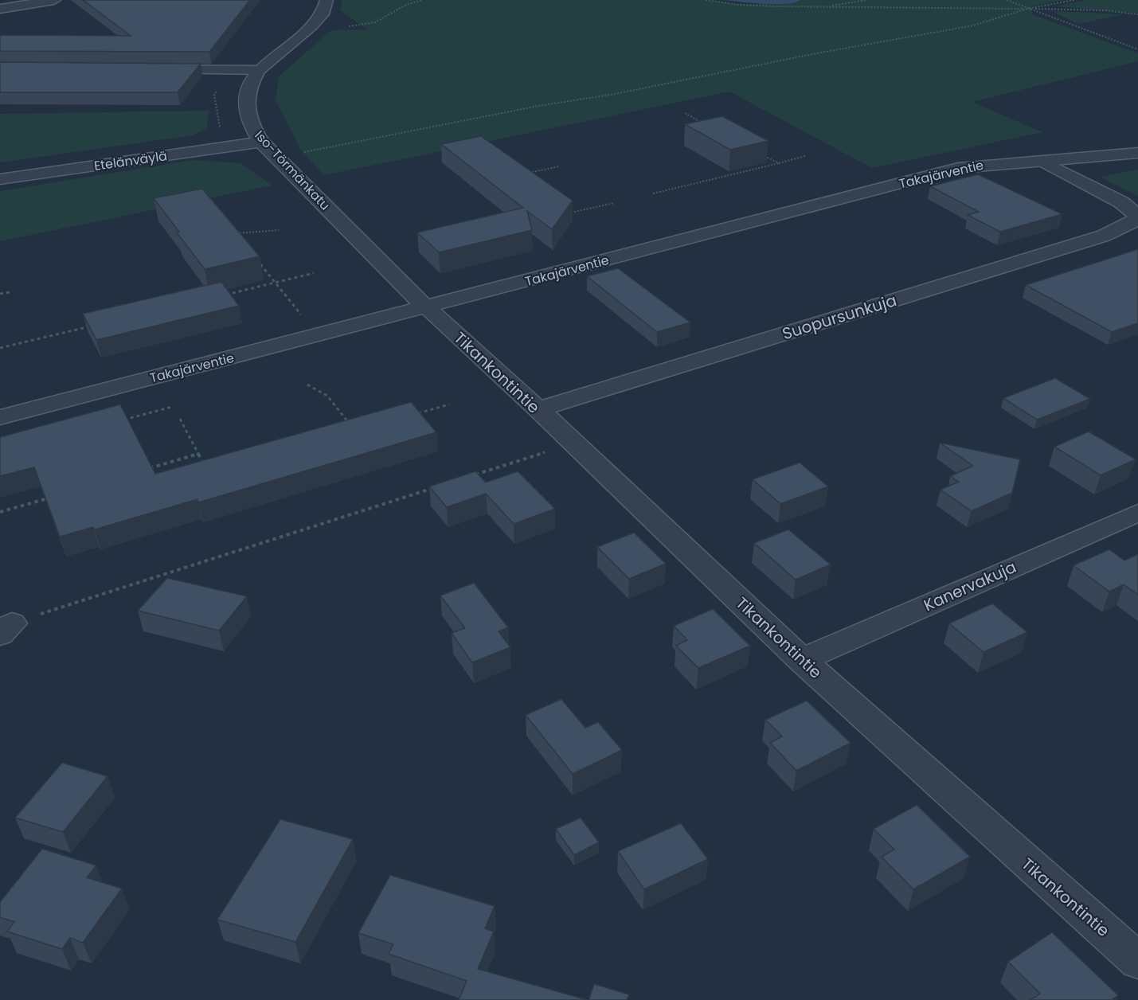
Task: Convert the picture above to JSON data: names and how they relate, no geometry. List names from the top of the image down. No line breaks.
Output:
{"streets":{"street":["Etelänväylä","Iso-Törmänkatu","Takajärventie","Suopursunkuja","Tikankontintie","Kanervakuja"]},"crossings":[["Etelänväylä","Iso-Törmänkatu"],["Iso-Törmänkatu","Takajärventie"],["Iso-Törmänkatu","Tikankontintie"],["Takajärventie","Suopursunkuja"],["Takajärventie","Tikankontintie"],["Suopursunkuja","Tikankontintie"],["Tikankontintie","Kanervakuja"]]}
